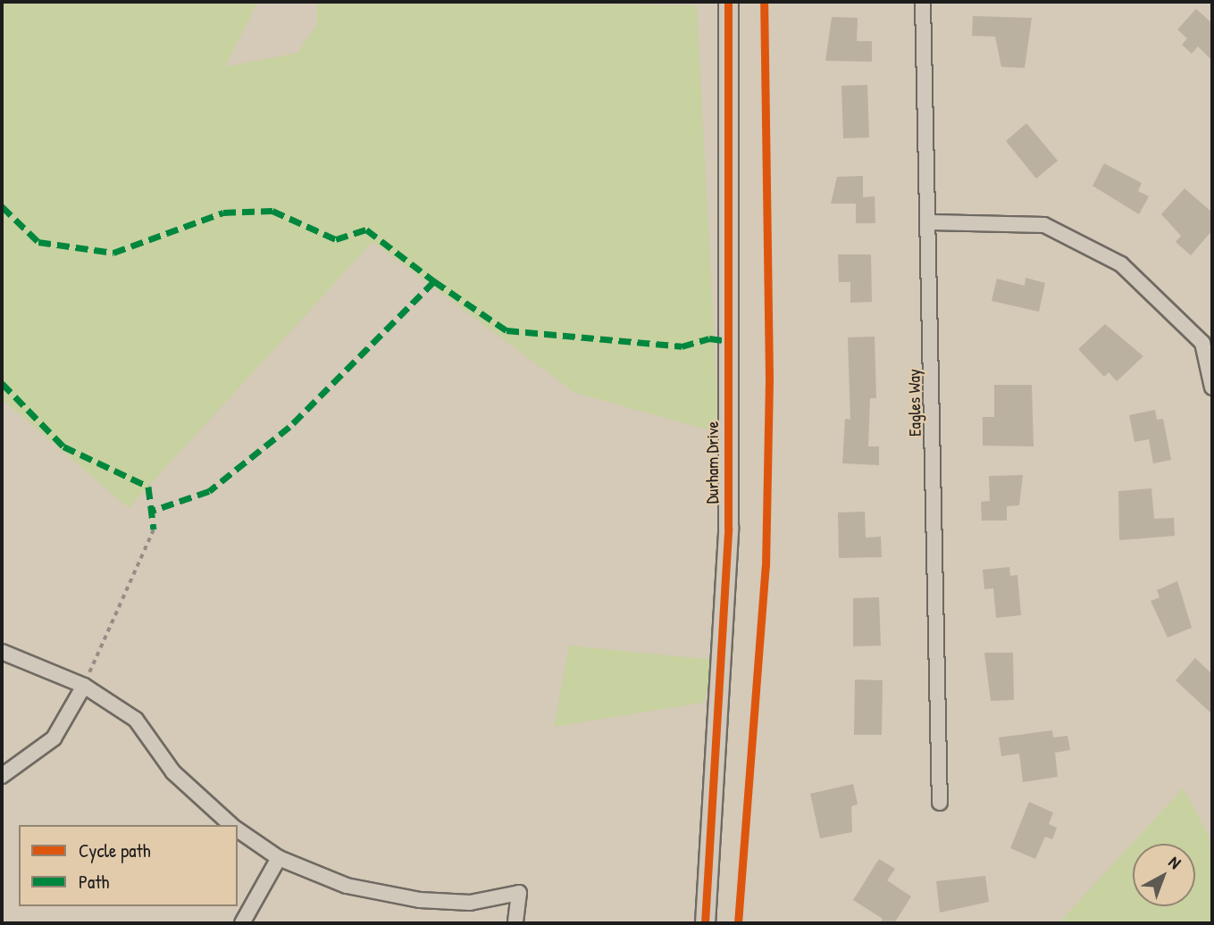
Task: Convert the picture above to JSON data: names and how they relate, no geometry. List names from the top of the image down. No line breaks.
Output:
{"streets":{"street":["Eagles Way","Durham Drive"]},"legend":["Cycle path","Path"],"north":"top right"}
